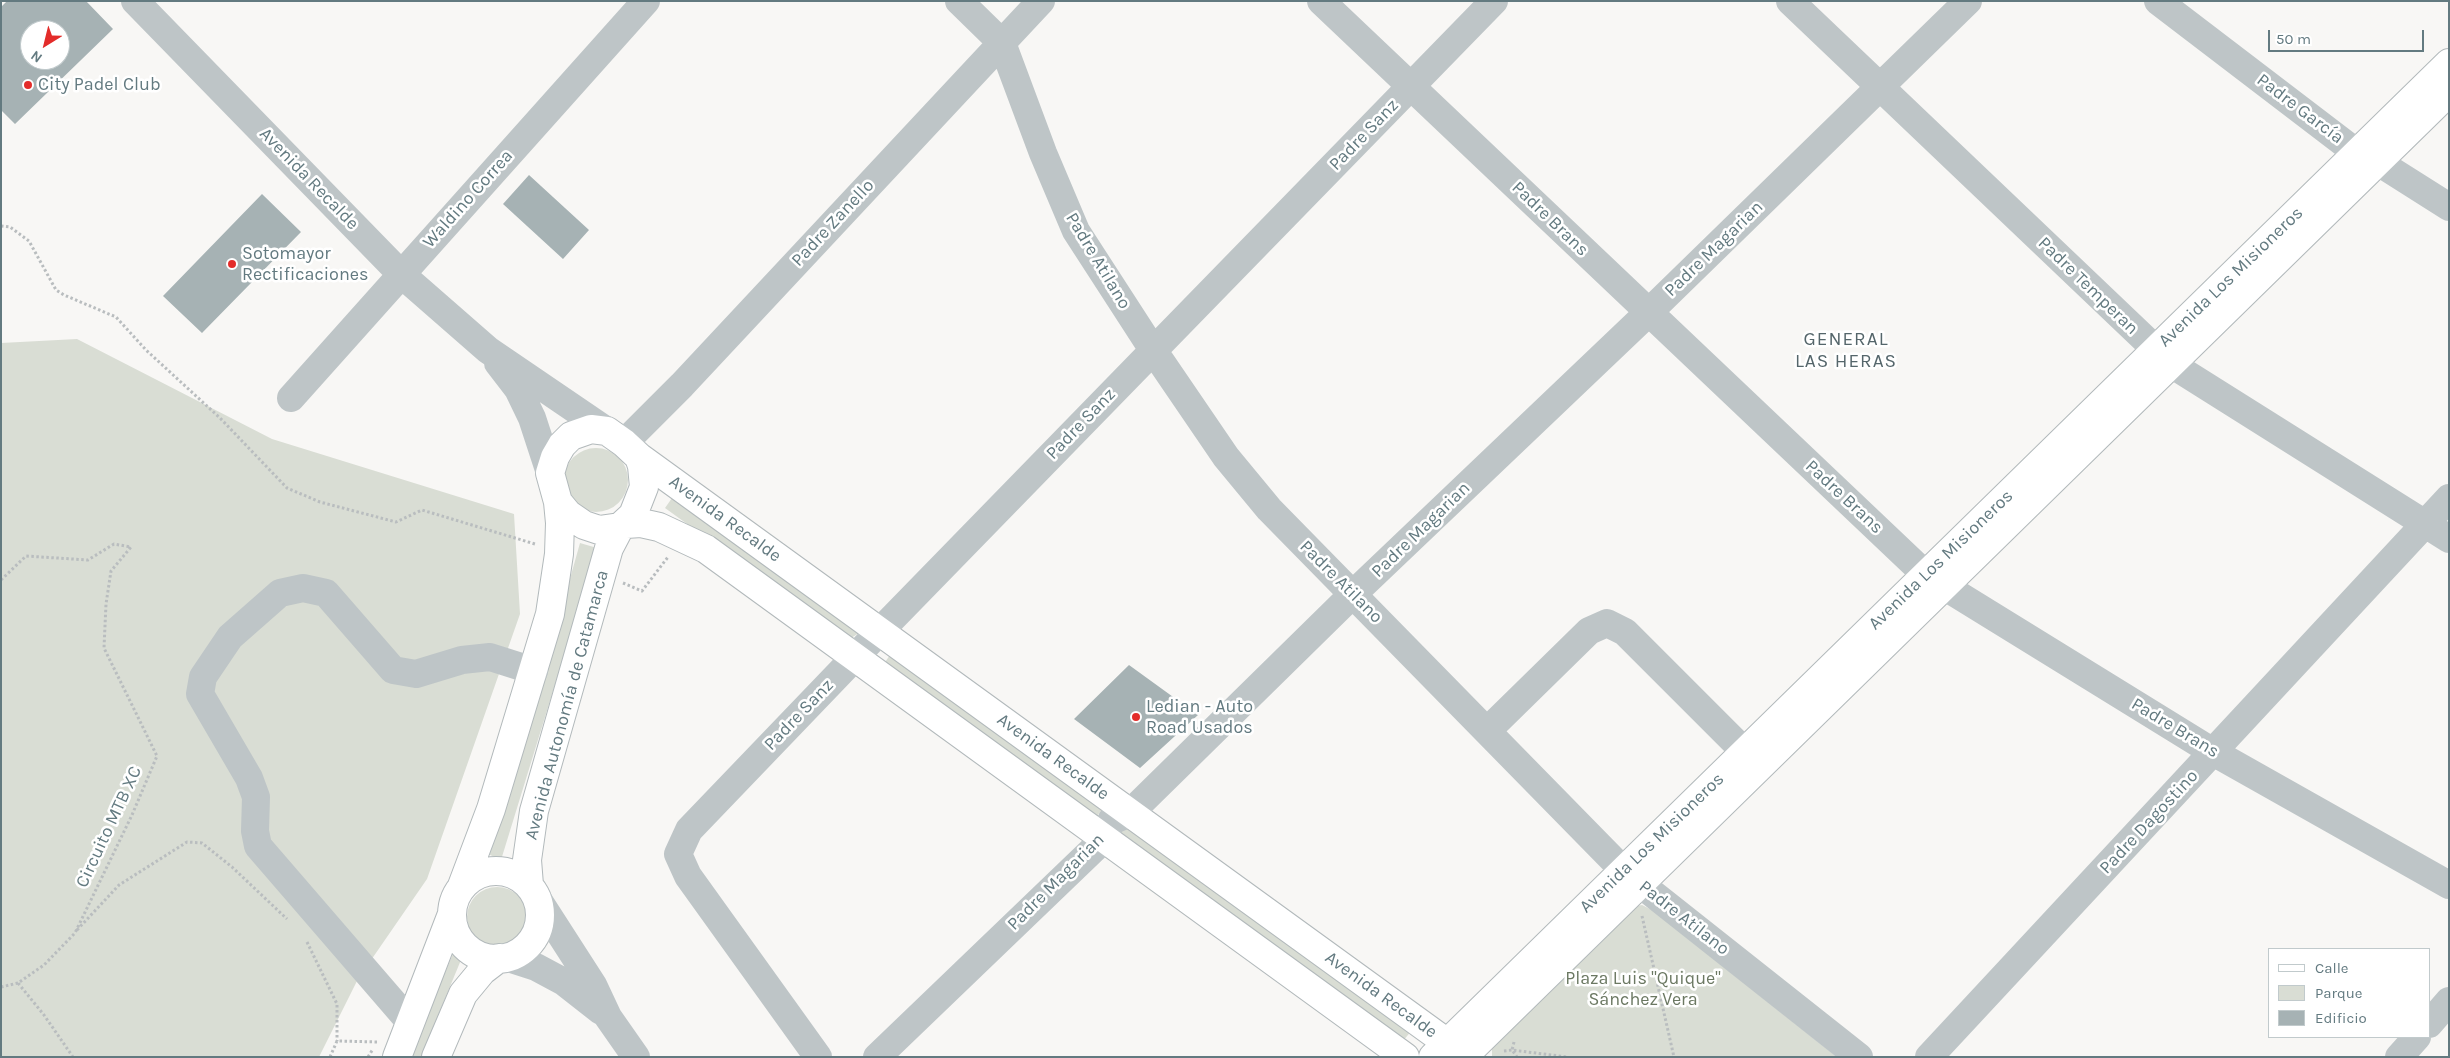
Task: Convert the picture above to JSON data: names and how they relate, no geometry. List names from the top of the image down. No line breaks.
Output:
{"streets":{"main road":["Avenida Recalde","Avenida Los Misioneros","Avenida Autonomía de Catamarca"],"street":["Padre García","Padre Sanz","Waldino Correa","Padre Brans","Padre Zanello","Padre Magarian","Padre Atilano","Padre Temperan","Padre Dagostino"],"path":["Circuito MTB XC"]},"crossings":[["Padre García","Avenida Los Misioneros"],["Padre Sanz","Avenida Recalde"],["Padre Sanz","Padre Brans"],["Padre Sanz","Padre Atilano"],["Avenida Recalde","Waldino Correa"],["Avenida Recalde","Padre Zanello"],["Avenida Recalde","Padre Magarian"],["Avenida Recalde","Avenida Los Misioneros"],["Avenida Recalde","Avenida Autonomía de Catamarca"],["Padre Brans","Padre Magarian"],["Padre Brans","Avenida Los Misioneros"],["Padre Brans","Padre Dagostino"],["Padre Zanello","Padre Atilano"],["Padre Zanello","Avenida Autonomía de Catamarca"],["Padre Magarian","Padre Atilano"],["Padre Magarian","Padre Temperan"],["Padre Atilano","Avenida Los Misioneros"],["Avenida Los Misioneros","Padre Temperan"],["Padre Temperan","Padre Dagostino"]],"districts":["GENERAL LAS HERAS"],"parks":["Plaza Luis \"Quique\" Sánchez Vera"],"places":["City Padel Club","Sotomayor Rectificaciones","Ledian - Auto Road Usados"],"legend":["Calle","Parque","Edificio"],"scale_bar":"50 m","north":"bottom left"}
